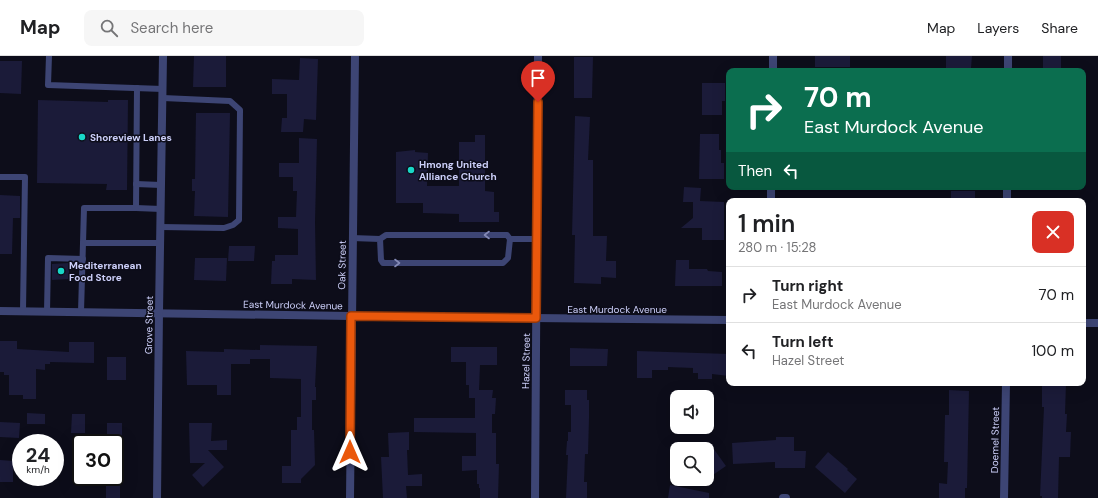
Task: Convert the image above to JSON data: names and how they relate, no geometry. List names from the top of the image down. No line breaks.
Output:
{"streets":{"street":["Oak Street","East Murdock Avenue","Grove Street","Hazel Street","Doemel Street"]},"crossings":[["Oak Street","East Murdock Avenue"],["East Murdock Avenue","Grove Street"],["East Murdock Avenue","Hazel Street"]],"places":["Shoreview Lanes","Hmong United Alliance Church","Mediterranean Food Store"],"page":{"header":"Map","search":"Search here","nav":["Map","Layers","Share"],"turn":["70 m","East Murdock Avenue"],"then":"Then","heading":["1 min","280 m · 15:28"],"list":[{"name":"Turn right","note":"East Murdock Avenue","value":"70 m"},{"name":"Turn left","note":"Hazel Street","value":"100 m"}],"speed":"24 km/h","limit":"30"}}
